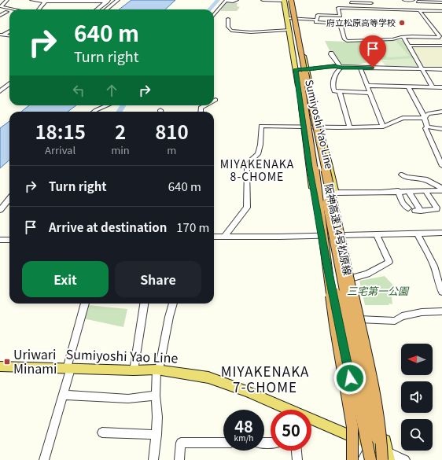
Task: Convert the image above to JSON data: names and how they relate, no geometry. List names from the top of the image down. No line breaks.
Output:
{"streets":{"highway":["阪神高速14号松原線"],"main road":["Sumiyoshi Yao Line"]},"crossings":[["Sumiyoshi Yao Line","阪神高速14号松原線"]],"districts":["MIYAKENAKA 8-CHOME","MIYAKENAKA 7-CHOME"],"parks":["三宅第一公園"],"places":{"other":["府立松原高等学校"],"transit":["Uriwari Minami"]},"north":"left","page":{"turn":["640 m","Turn right"],"eta":["18:15","Arrival","2","min","810","m"],"list":[{"name":"Turn right","value":"640 m"},{"name":"Arrive at destination","value":"170 m"}],"buttons":["Exit","Share"],"speed":"48 km/h","limit":"50"}}
